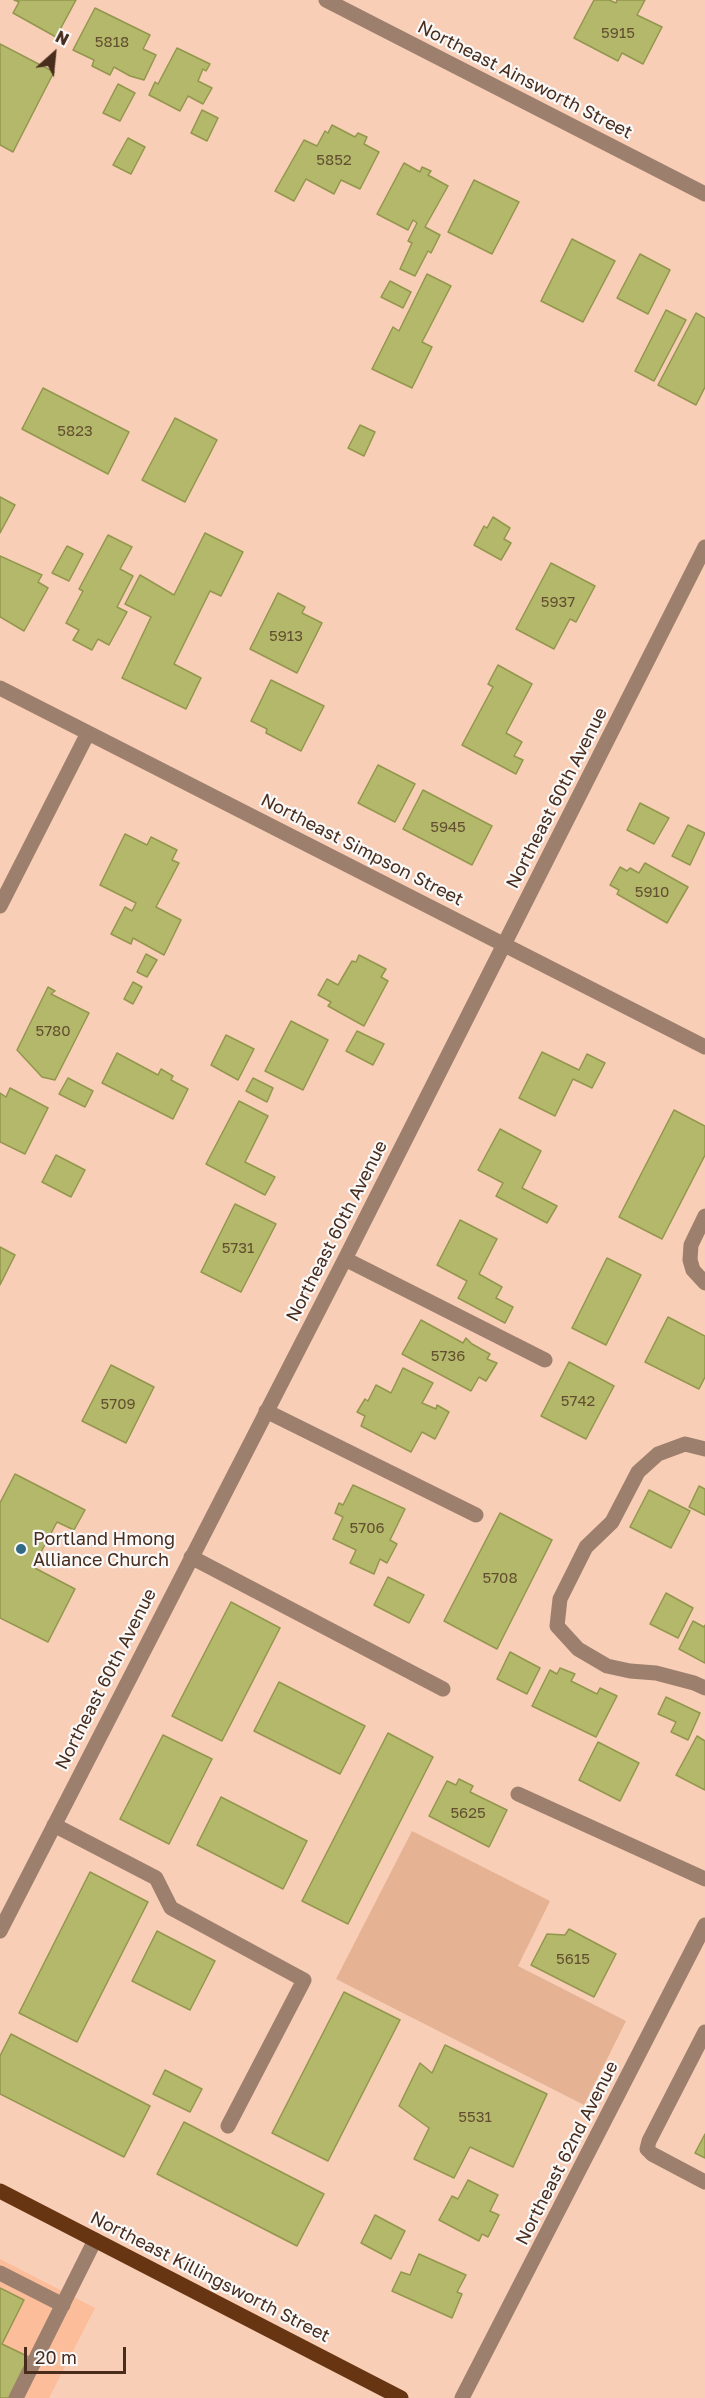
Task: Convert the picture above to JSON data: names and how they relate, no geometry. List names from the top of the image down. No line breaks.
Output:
{"streets":{"main road":["Northeast Killingsworth Street"],"street":["Northeast Ainsworth Street","Northeast 60th Avenue","Northeast Simpson Street","Northeast 62nd Avenue"]},"crossings":[["Northeast 60th Avenue","Northeast Simpson Street"]],"places":["Portland Hmong Alliance Church"],"house_numbers":["5915","5818","5852","5823","5937","5913","5945","5910","5780","5731","5736","5742","5709","5706","5708","5625","5615","5531"],"scale_bar":"20 m","north":"top right"}
